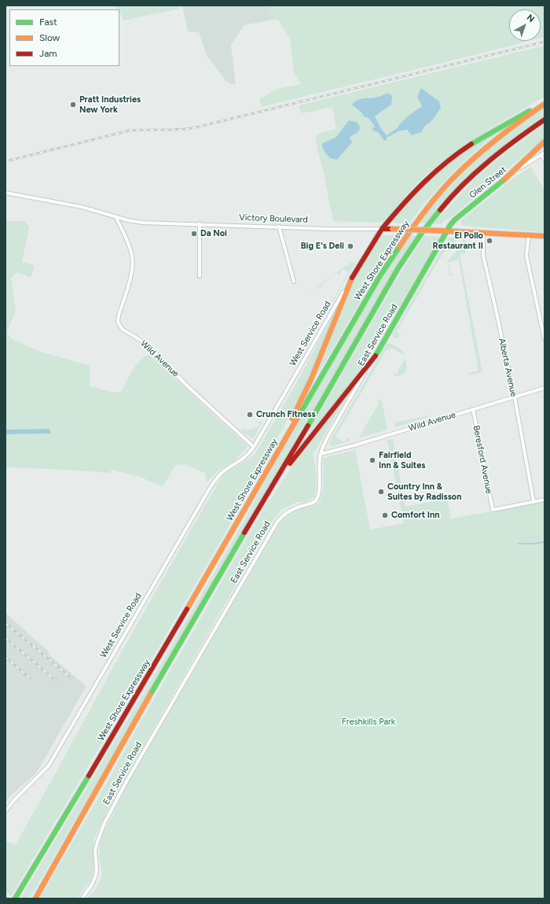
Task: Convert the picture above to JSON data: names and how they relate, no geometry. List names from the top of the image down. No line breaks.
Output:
{"streets":{"main road":["Glen Street","Victory Boulevard","West Shore Expressway","West Service Road","East Service Road"],"street":["Wild Avenue","Alberta Avenue","Beresford Avenue"]},"crossings":[["Glen Street","Victory Boulevard"],["Glen Street","East Service Road"],["Victory Boulevard","West Service Road"],["Victory Boulevard","East Service Road"],["Victory Boulevard","Wild Avenue"],["Victory Boulevard","Alberta Avenue"],["West Shore Expressway","West Service Road"],["West Service Road","Wild Avenue"],["East Service Road","Wild Avenue"],["Wild Avenue","Alberta Avenue"],["Wild Avenue","Beresford Avenue"],["Alberta Avenue","Beresford Avenue"]],"parks":["Freshkills Park"],"places":["Pratt Industries New York","Da Noi","El Pollo Restaurant II","Big E's Deli","Crunch Fitness","Fairfield Inn & Suites","Country Inn & Suites by Radisson","Comfort Inn"],"legend":["Fast","Slow","Jam"],"north":"top right"}
